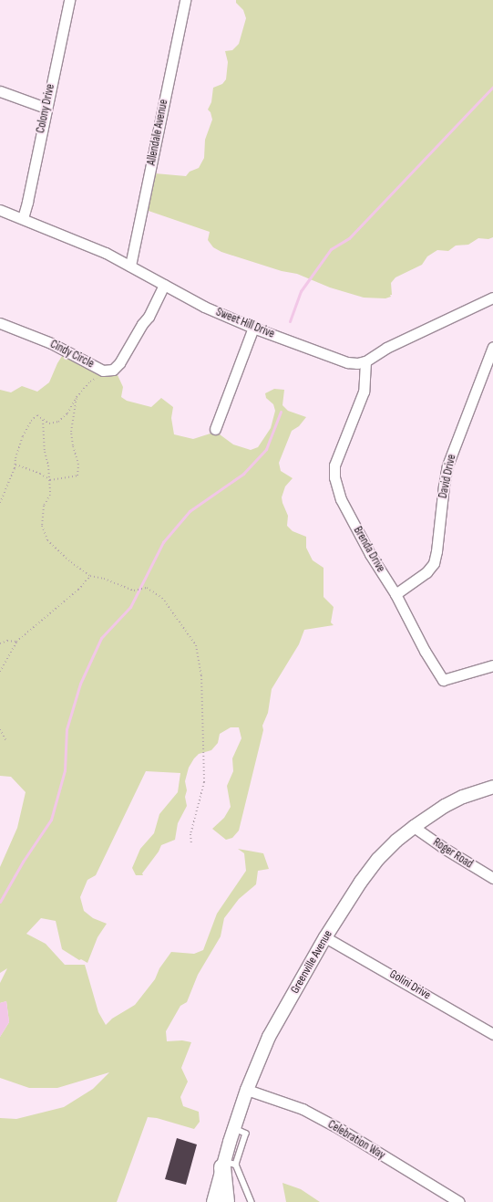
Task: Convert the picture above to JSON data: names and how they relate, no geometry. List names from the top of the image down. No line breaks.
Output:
{"streets":{"street":["Colony Drive","Allendale Avenue","Sweet Hill Drive","Cindy Circle","David Drive","Brenda Drive","Roger Road","Greenville Avenue","Golini Drive","Celebration Way"]},"crossings":[["Colony Drive","Sweet Hill Drive"],["Allendale Avenue","Sweet Hill Drive"],["Sweet Hill Drive","Cindy Circle"],["Sweet Hill Drive","Brenda Drive"],["David Drive","Brenda Drive"],["Roger Road","Greenville Avenue"],["Greenville Avenue","Golini Drive"],["Greenville Avenue","Celebration Way"]]}
